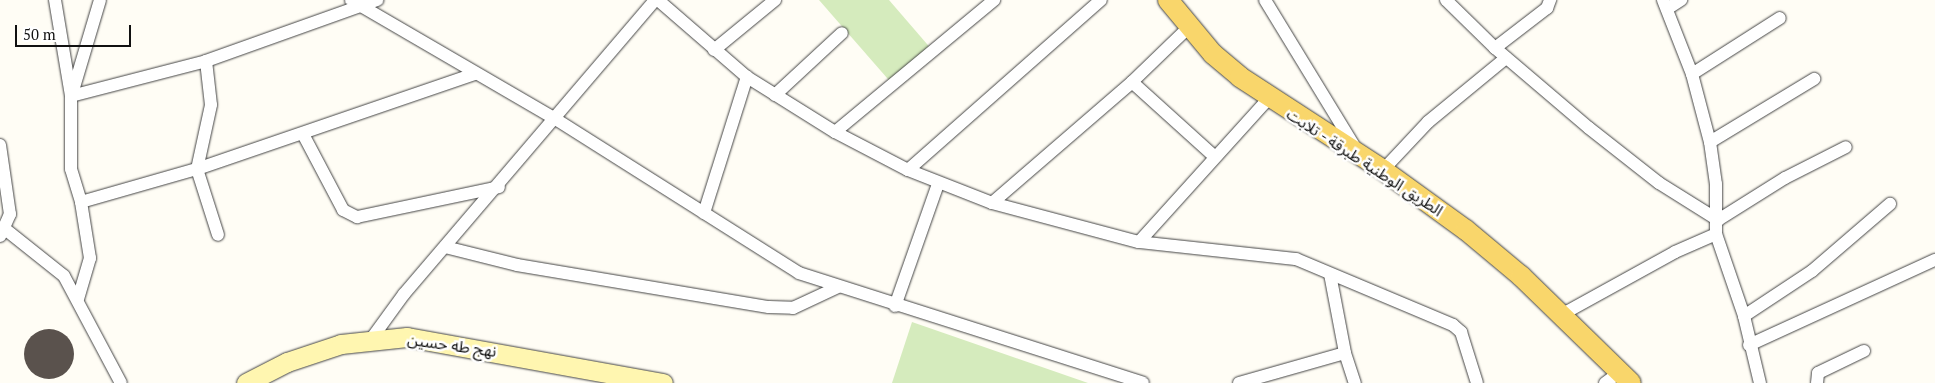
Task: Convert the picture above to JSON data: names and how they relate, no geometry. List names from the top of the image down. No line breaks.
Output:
{"streets":{"main road":["الطريق الوطنية طبرقة - تلابت","نهج طه حسين"]},"scale_bar":"50 m"}
